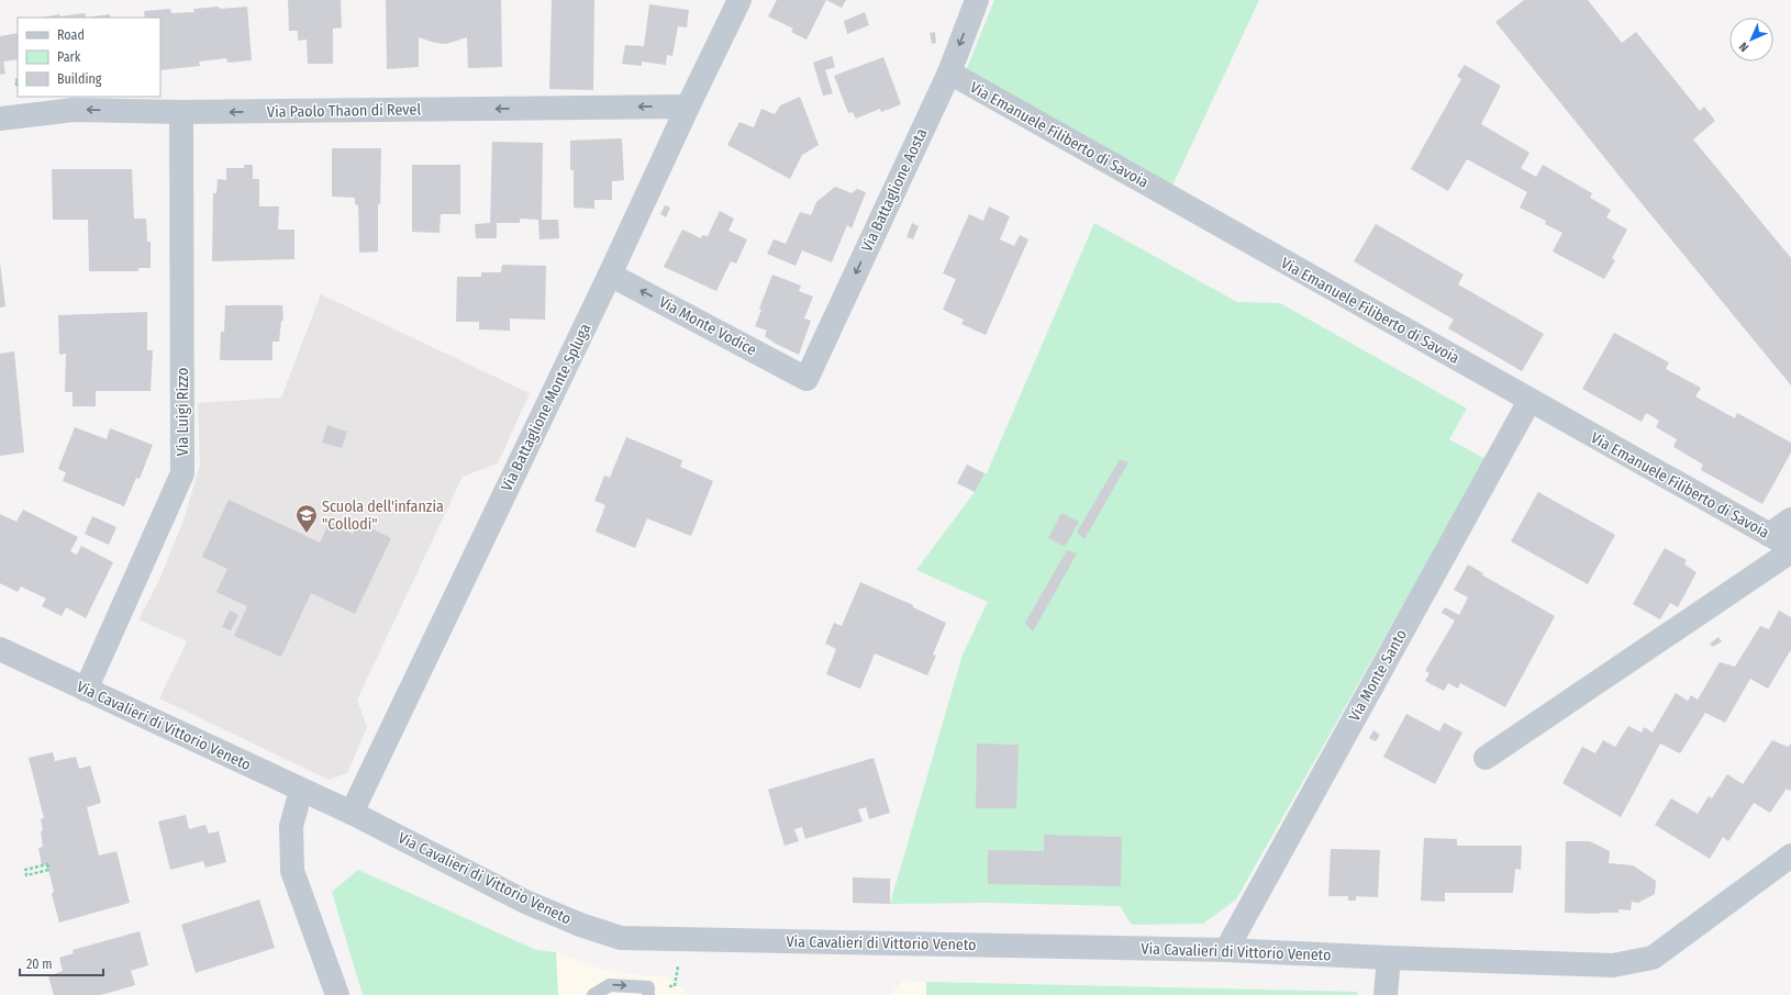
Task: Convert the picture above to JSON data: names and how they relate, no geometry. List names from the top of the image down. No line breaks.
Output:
{"streets":{"street":["Via Paolo Thaon di Revel","Via Emanuele Filiberto di Savoia","Via Battaglione Aosta","Via Monte Vodice","Via Battaglione Monte Spluga","Via Luigi Rizzo","Via Monte Santo","Via Cavalieri di Vittorio Veneto"]},"crossings":[["Via Paolo Thaon di Revel","Via Battaglione Monte Spluga"],["Via Paolo Thaon di Revel","Via Luigi Rizzo"],["Via Emanuele Filiberto di Savoia","Via Battaglione Aosta"],["Via Emanuele Filiberto di Savoia","Via Monte Santo"],["Via Battaglione Aosta","Via Monte Vodice"],["Via Monte Vodice","Via Battaglione Monte Spluga"],["Via Battaglione Monte Spluga","Via Cavalieri di Vittorio Veneto"],["Via Luigi Rizzo","Via Cavalieri di Vittorio Veneto"],["Via Monte Santo","Via Cavalieri di Vittorio Veneto"]],"one_way":["Via Paolo Thaon di Revel","Via Battaglione Aosta","Via Monte Vodice"],"places":{"school or university":["Scuola dell'infanzia \"Collodi\""]},"legend":["Road","Park","Building"],"scale_bar":"20 m","north":"bottom left"}
